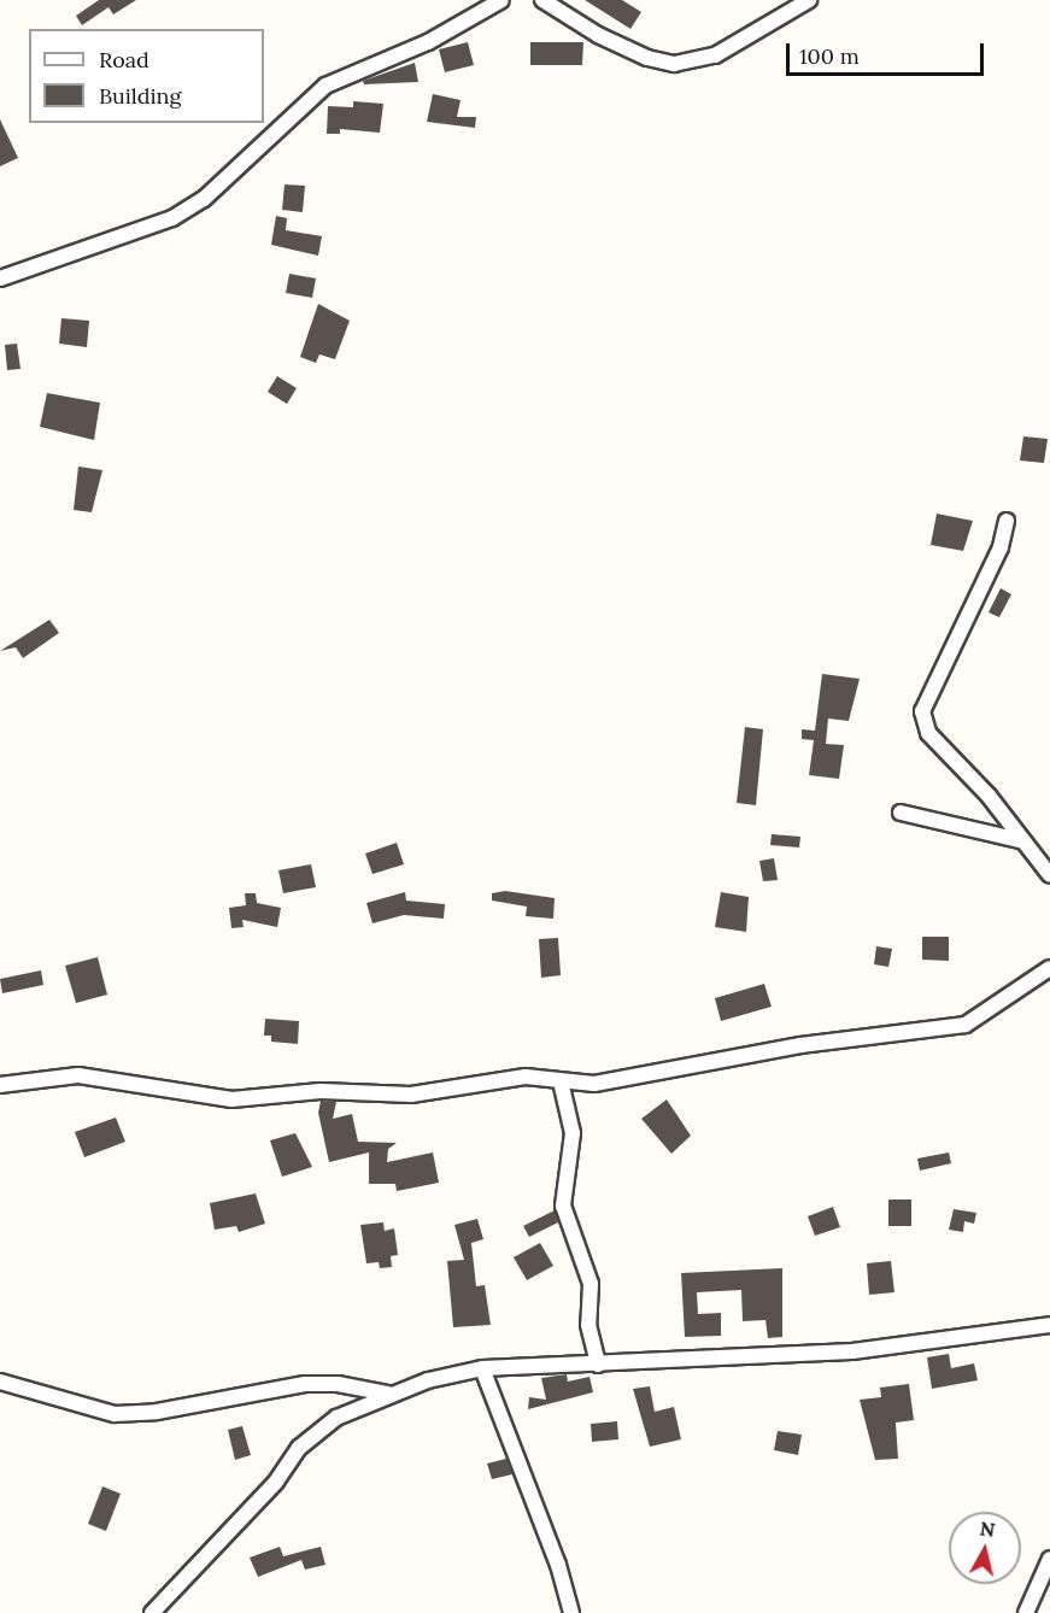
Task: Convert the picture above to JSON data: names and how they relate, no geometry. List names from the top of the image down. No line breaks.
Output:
{"legend":["Road","Building"],"scale_bar":"100 m","north":"top"}
